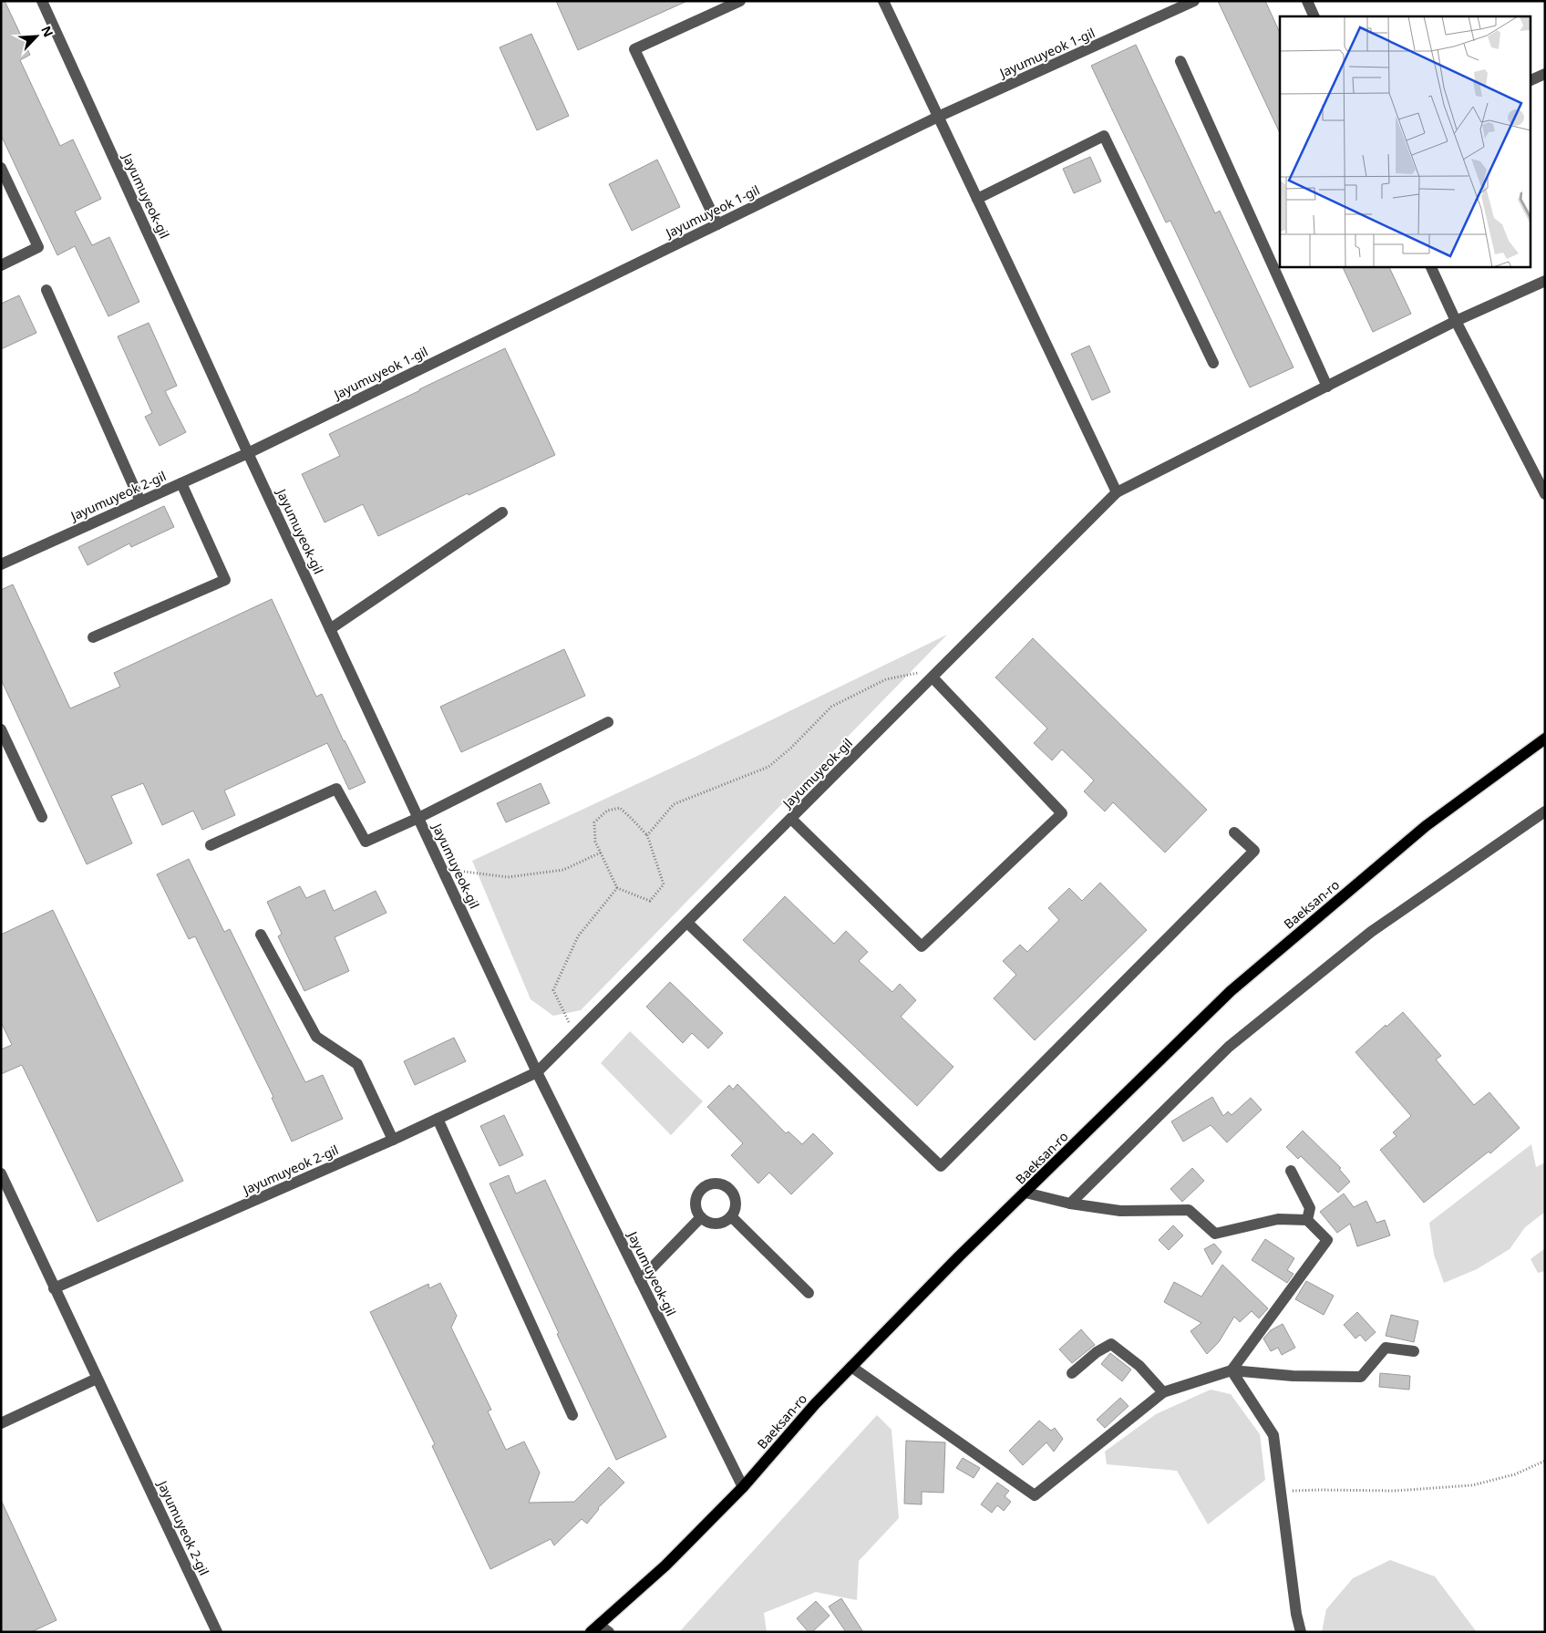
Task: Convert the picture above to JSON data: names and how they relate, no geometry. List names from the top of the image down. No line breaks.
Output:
{"streets":{"main road":["Baeksan-ro"],"street":["Jayumuyeok 1-gil","Jayumuyeok-gil","Jayumuyeok 2-gil"]},"crossings":[["Jayumuyeok 1-gil","Jayumuyeok-gil"],["Jayumuyeok 1-gil","Jayumuyeok 2-gil"],["Jayumuyeok-gil","Jayumuyeok 2-gil"],["Jayumuyeok-gil","Baeksan-ro"]],"north":"top right"}
